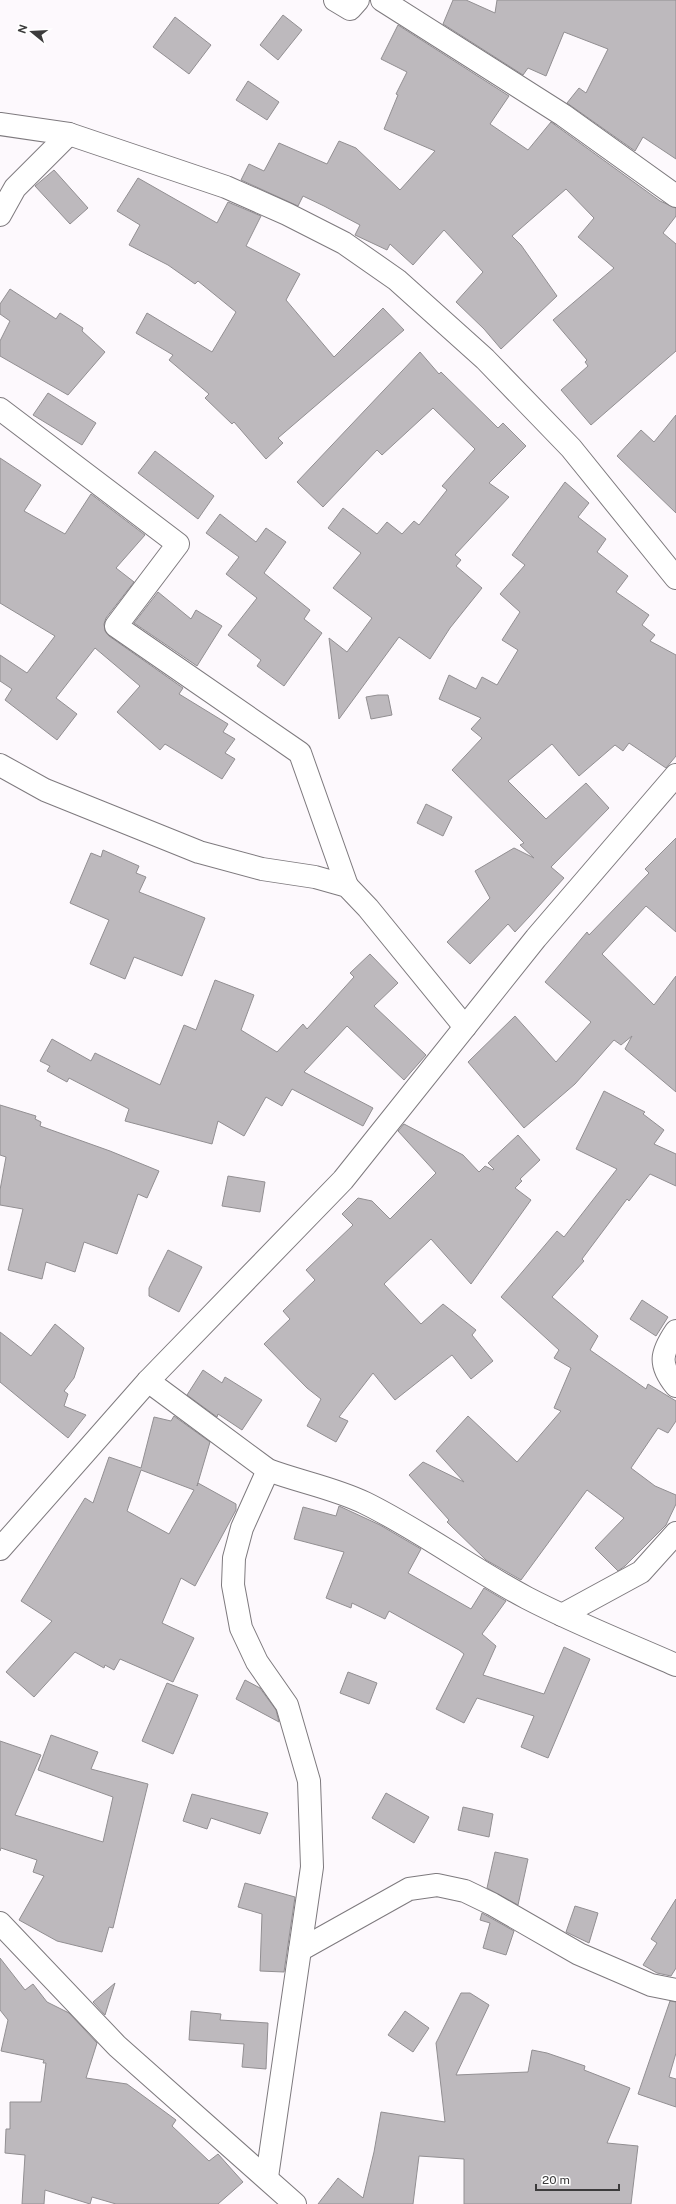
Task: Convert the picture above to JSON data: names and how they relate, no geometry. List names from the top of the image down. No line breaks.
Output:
{"scale_bar":"20 m","north":"left"}
